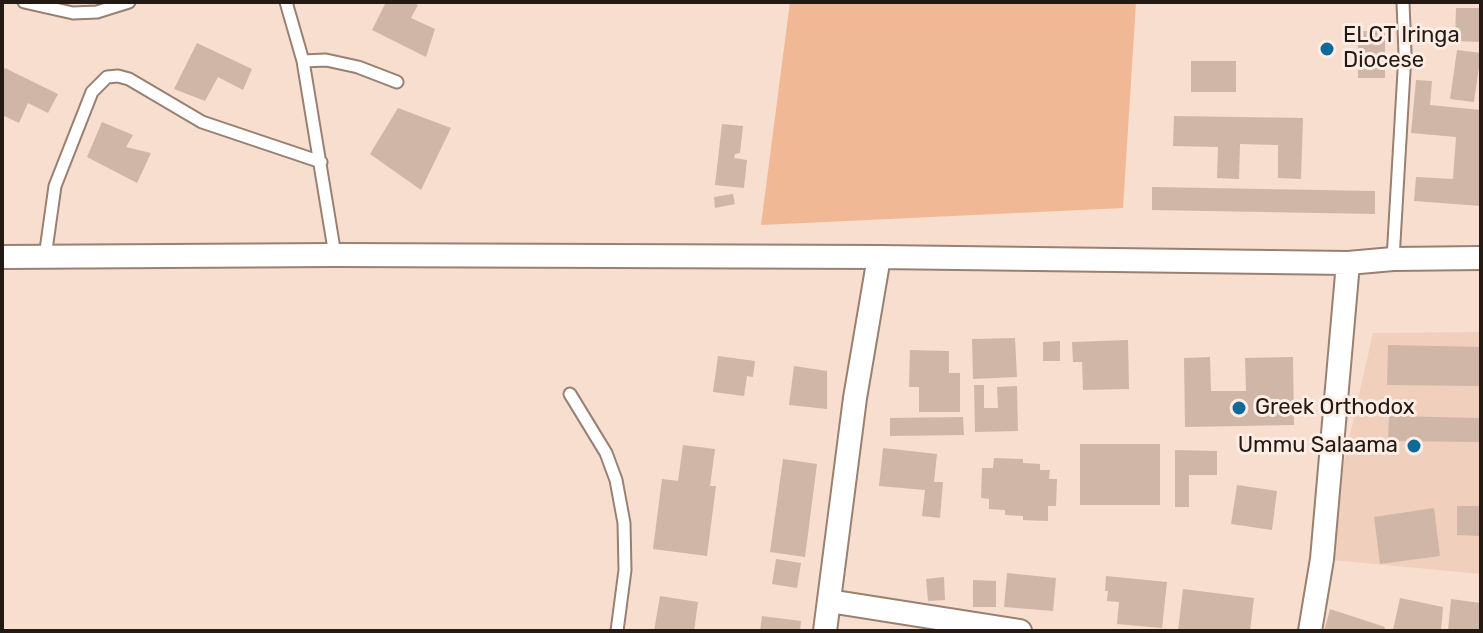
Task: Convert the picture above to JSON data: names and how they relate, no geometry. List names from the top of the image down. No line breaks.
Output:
{"places":["ELCT Iringa Diocese","Greek Orthodox","Ummu Salaama"]}
